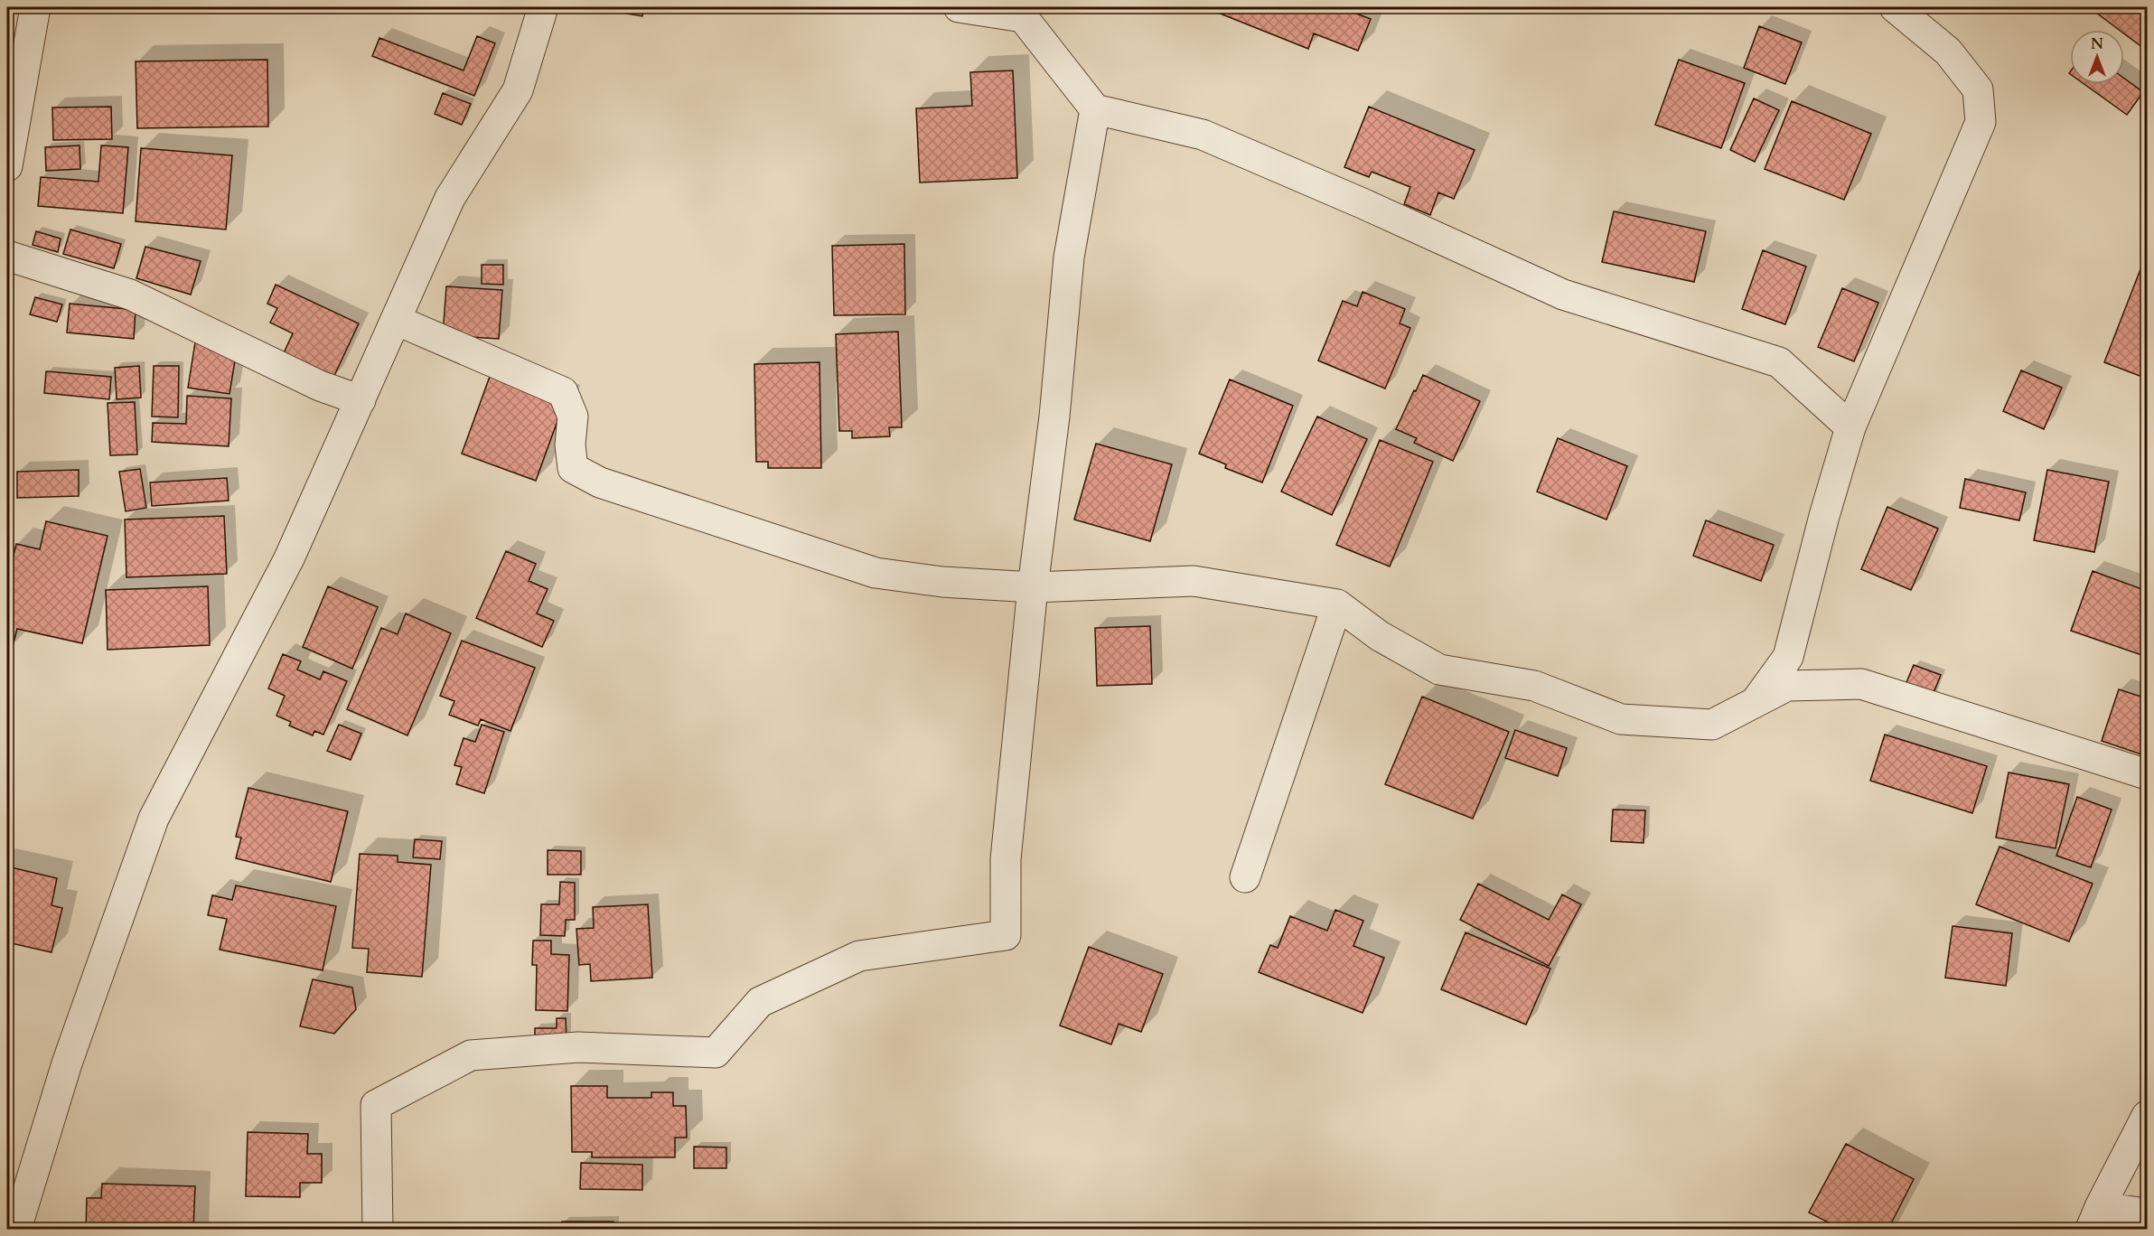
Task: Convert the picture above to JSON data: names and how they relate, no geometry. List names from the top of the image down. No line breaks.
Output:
{"north":"top"}
